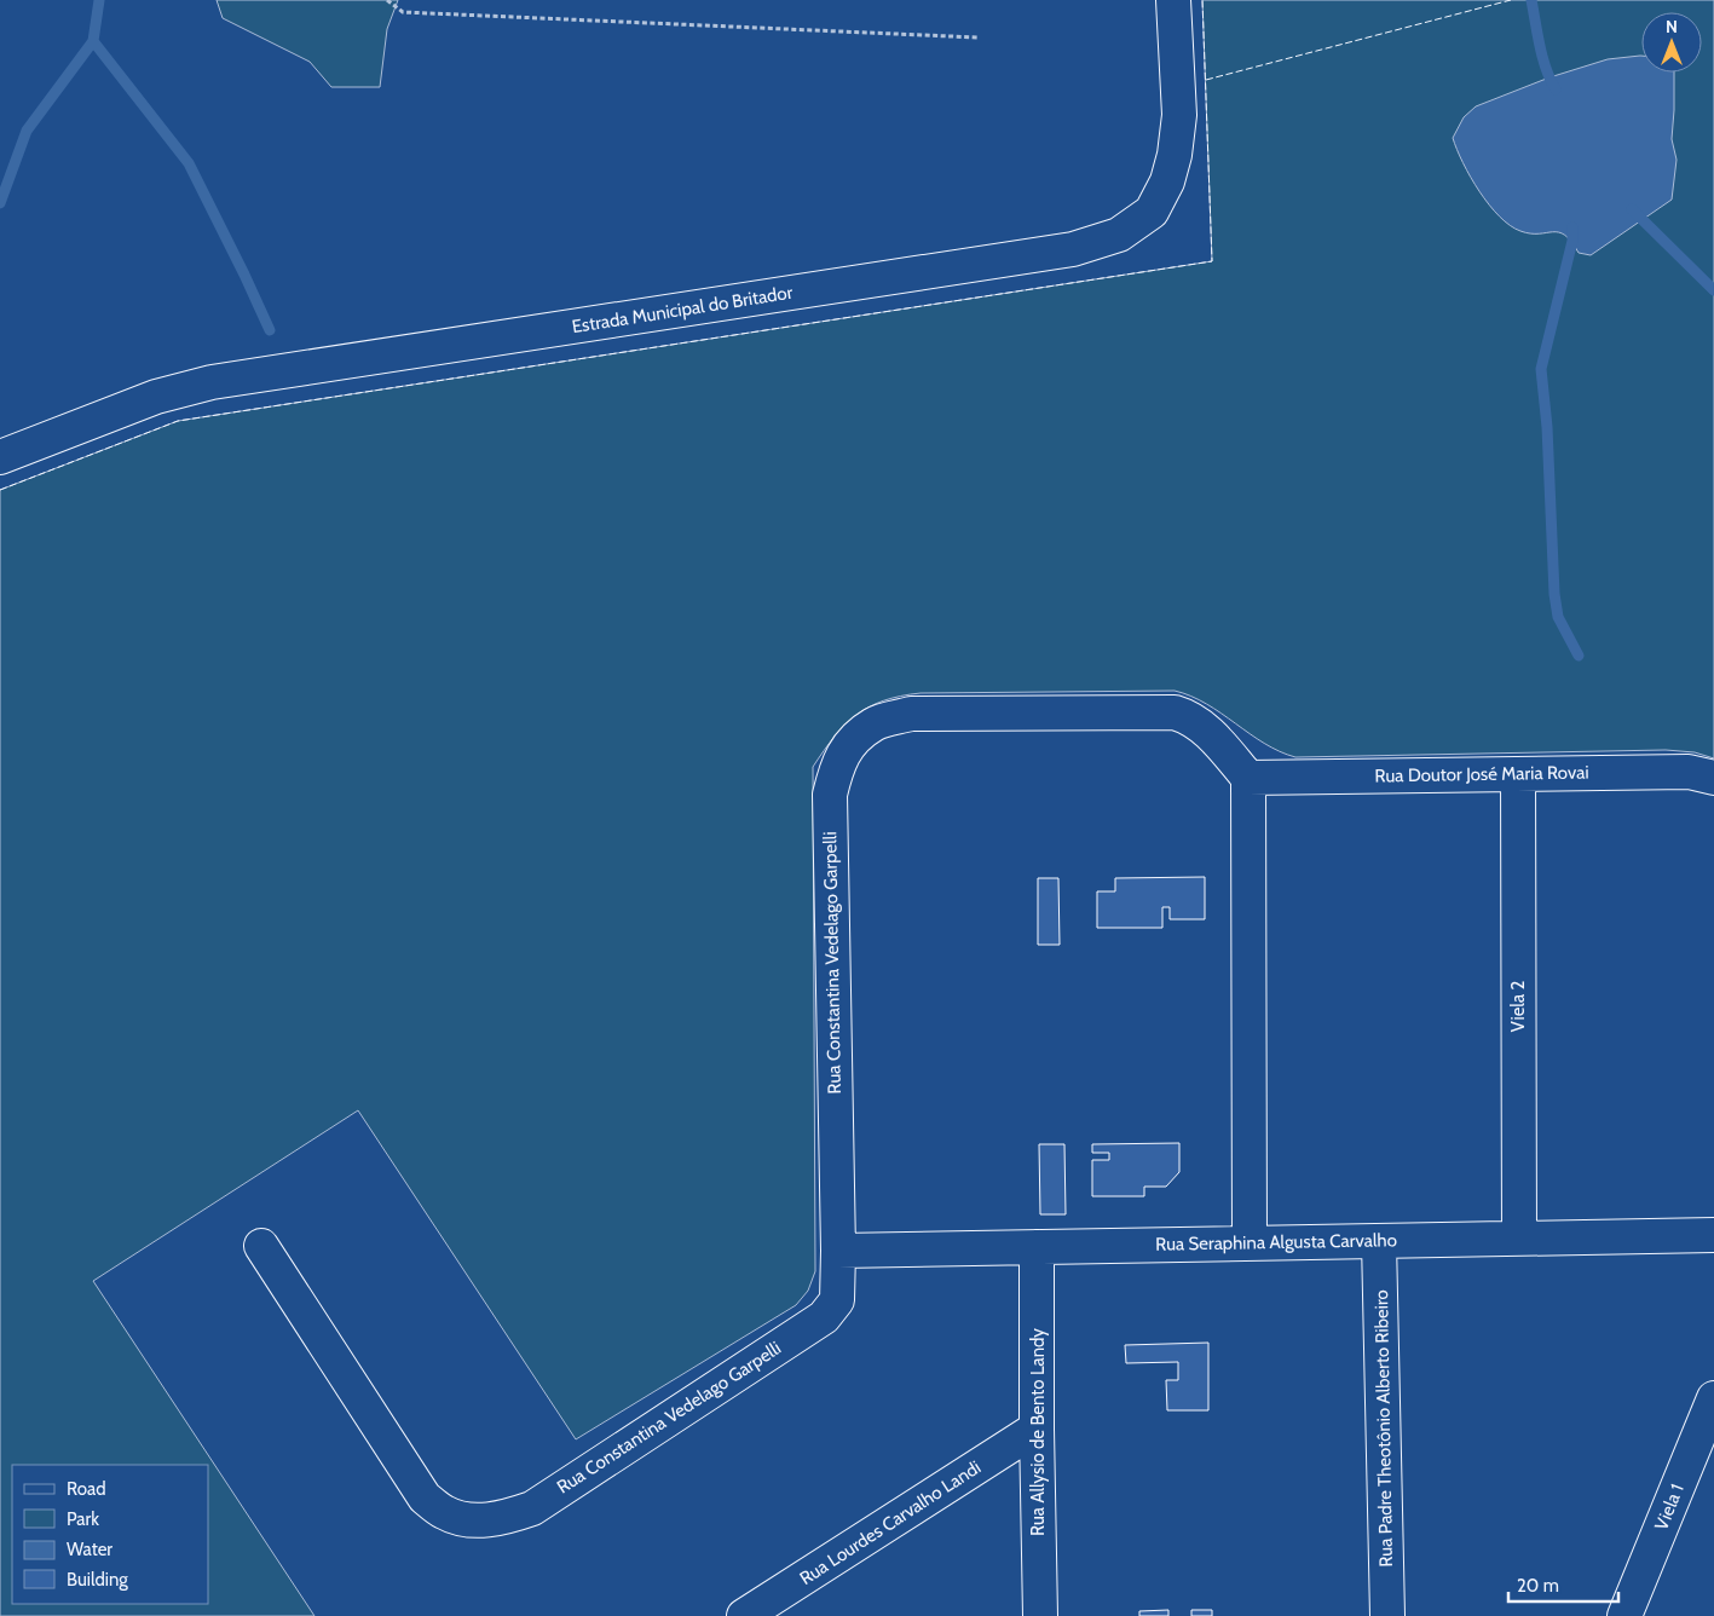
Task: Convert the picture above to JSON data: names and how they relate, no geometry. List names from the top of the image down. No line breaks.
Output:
{"streets":{"street":["Estrada Municipal do Britador","Rua Doutor José Maria Rovai","Rua Constantina Vedelago Garpelli","Viela 2","Rua Seraphina Algusta Carvalho","Rua Padre Theotônio Alberto Ribeiro","Rua Allysio de Bento Landy","Viela 1","Rua Lourdes Carvalho Landi"]},"crossings":[["Rua Doutor José Maria Rovai","Rua Constantina Vedelago Garpelli"],["Rua Doutor José Maria Rovai","Viela 2"],["Rua Constantina Vedelago Garpelli","Rua Seraphina Algusta Carvalho"],["Viela 2","Rua Seraphina Algusta Carvalho"],["Rua Seraphina Algusta Carvalho","Rua Padre Theotônio Alberto Ribeiro"],["Rua Seraphina Algusta Carvalho","Rua Allysio de Bento Landy"],["Rua Allysio de Bento Landy","Rua Lourdes Carvalho Landi"]],"legend":["Road","Park","Water","Building"],"scale_bar":"20 m","north":"top"}
